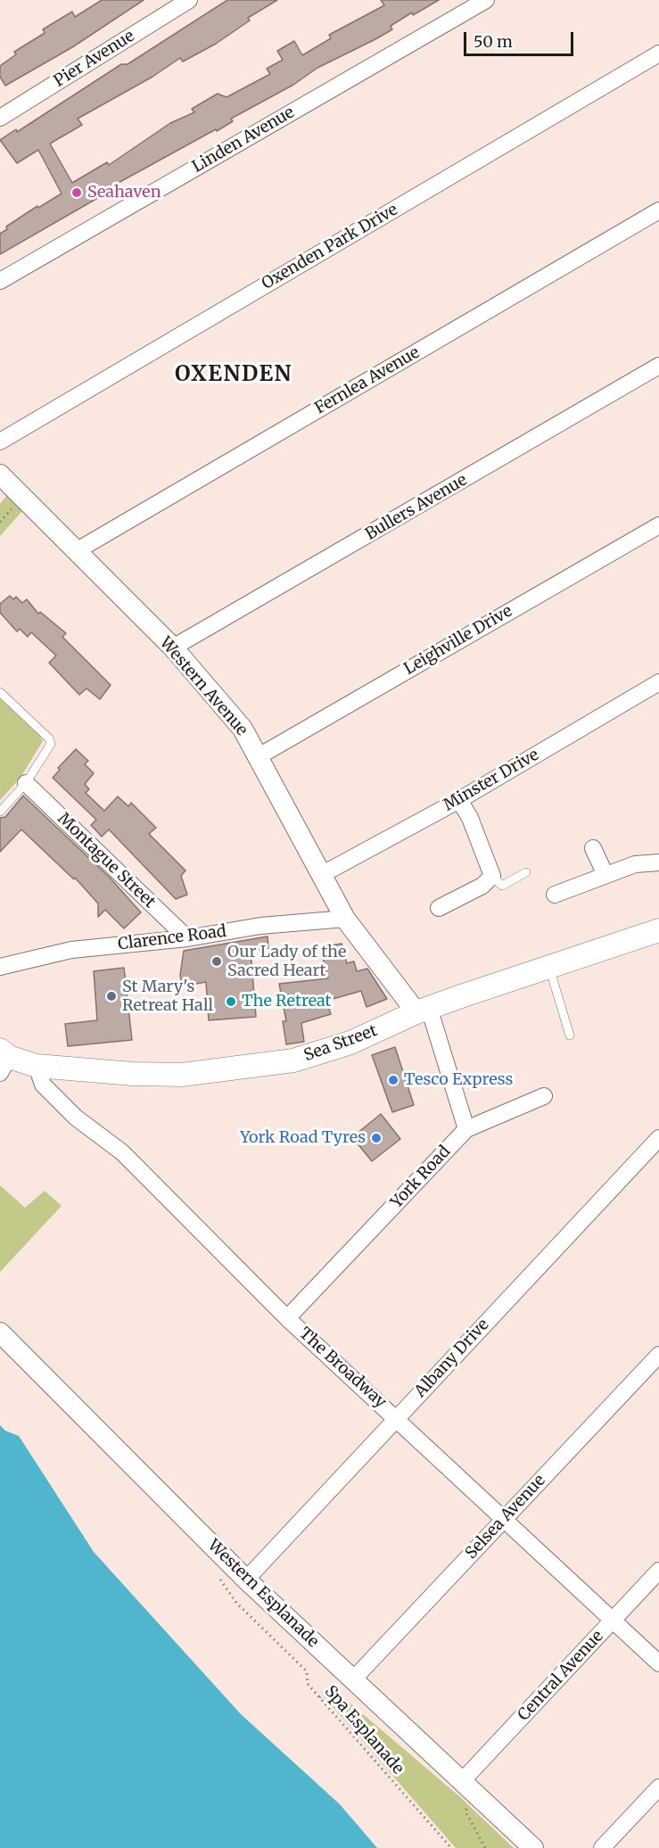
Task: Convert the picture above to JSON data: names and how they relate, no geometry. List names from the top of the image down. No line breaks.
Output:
{"streets":{"main road":["Sea Street"],"street":["Pier Avenue","Linden Avenue","Oxenden Park Drive","Fernlea Avenue","Bullers Avenue","Leighville Drive","Western Avenue","Minster Drive","Montague Street","Clarence Road","York Road","Albany Drive","The Broadway","Selsea Avenue","Western Esplanade","Central Avenue"],"path":["Spa Esplanade"]},"crossings":[["Fernlea Avenue","Western Avenue"],["Bullers Avenue","Western Avenue"],["Leighville Drive","Western Avenue"],["Western Avenue","Minster Drive"],["Western Avenue","Clarence Road"],["Western Avenue","Sea Street"],["Montague Street","Clarence Road"],["Sea Street","The Broadway"],["York Road","The Broadway"],["Albany Drive","The Broadway"],["Albany Drive","Western Esplanade"],["The Broadway","Selsea Avenue"],["The Broadway","Central Avenue"],["Selsea Avenue","Western Esplanade"],["Western Esplanade","Central Avenue"]],"districts":["OXENDEN"],"places":["Seahaven","Our Lady of the Sacred Heart","St Mary's Retreat Hall","The Retreat","Tesco Express","York Road Tyres"],"scale_bar":"50 m"}
